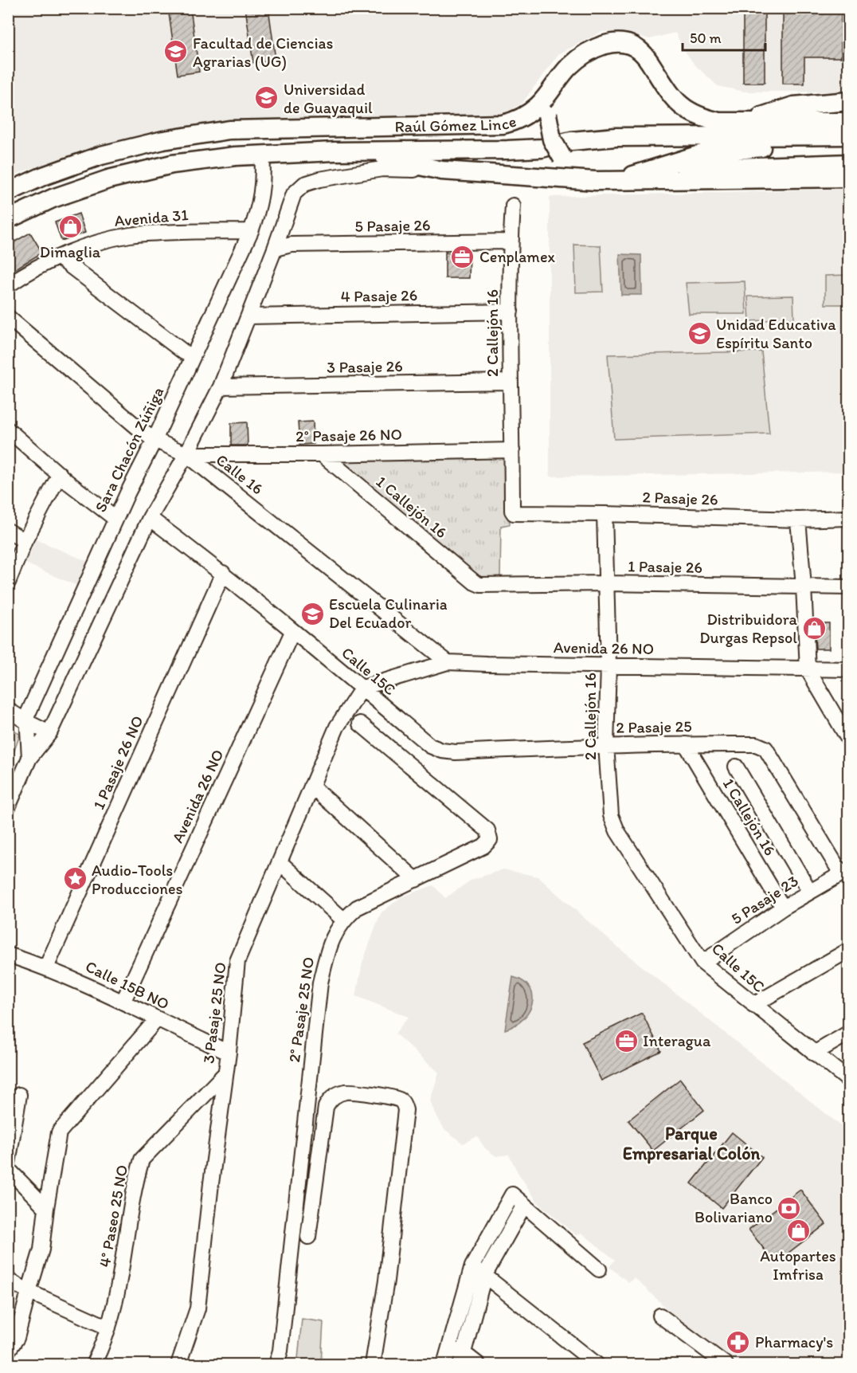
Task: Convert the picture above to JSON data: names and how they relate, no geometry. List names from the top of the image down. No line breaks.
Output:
{"streets":{"main road":["Raúl Gómez Lince"],"street":["Avenida 31","5 Pasaje 26","4 Pasaje 26","2 Callejón 16","3 Pasaje 26","2° Pasaje 26 NO","Sara Chacón Zúñiga","Calle 16","2 Pasaje 26","1 Callejón 16","1 Pasaje 26","Avenida 26 NO","Calle 15C","2 Pasaje 25","1 Pasaje 26 NO","5 Pasaje 23","Calle 15B NO","2° Pasaje 25 NO","3 Pasaje 25 NO","4° Paseo 25 NO"]},"crossings":[["Raúl Gómez Lince","Sara Chacón Zúñiga"],["Avenida 31","Sara Chacón Zúñiga"],["5 Pasaje 26","2 Callejón 16"],["5 Pasaje 26","Sara Chacón Zúñiga"],["4 Pasaje 26","2 Callejón 16"],["4 Pasaje 26","Sara Chacón Zúñiga"],["2 Callejón 16","3 Pasaje 26"],["2 Callejón 16","2° Pasaje 26 NO"],["2 Callejón 16","2 Pasaje 26"],["2 Callejón 16","1 Pasaje 26"],["2 Callejón 16","Avenida 26 NO"],["2 Callejón 16","Calle 15C"],["2 Callejón 16","2 Pasaje 25"],["3 Pasaje 26","Sara Chacón Zúñiga"],["2° Pasaje 26 NO","Sara Chacón Zúñiga"],["2° Pasaje 26 NO","Calle 16"],["2° Pasaje 26 NO","1 Callejón 16"],["Sara Chacón Zúñiga","Calle 16"],["Sara Chacón Zúñiga","Calle 15C"],["Calle 16","Avenida 26 NO"],["1 Callejón 16","1 Pasaje 26"],["1 Callejón 16","2 Pasaje 25"],["1 Callejón 16","5 Pasaje 23"],["Avenida 26 NO","Calle 15C"],["Avenida 26 NO","Calle 15B NO"],["Avenida 26 NO","3 Pasaje 25 NO"],["Calle 15C","2 Pasaje 25"],["Calle 15C","1 Pasaje 26 NO"],["Calle 15C","5 Pasaje 23"],["Calle 15C","3 Pasaje 25 NO"],["2 Pasaje 25","5 Pasaje 23"],["1 Pasaje 26 NO","Calle 15B NO"],["Calle 15B NO","3 Pasaje 25 NO"],["3 Pasaje 25 NO","4° Paseo 25 NO"]],"districts":["Parque Empresarial Colón"],"places":{"school or university":["Facultad de Ciencias Agrarias (UG)","Universidad de Guayaquil","Unidad Educativa Espíritu Santo","Escuela Culinaria Del Ecuador"],"shop":["Dimaglia","Distribuidora Durgas Repsol","Autopartes Imfrisa"],"office":["Cenplamex","Interagua"],"place":["Audio-Tools Producciones"],"bank":["Banco Bolivariano"],"pharmacy":["Pharmacy's"]},"scale_bar":"50 m"}
